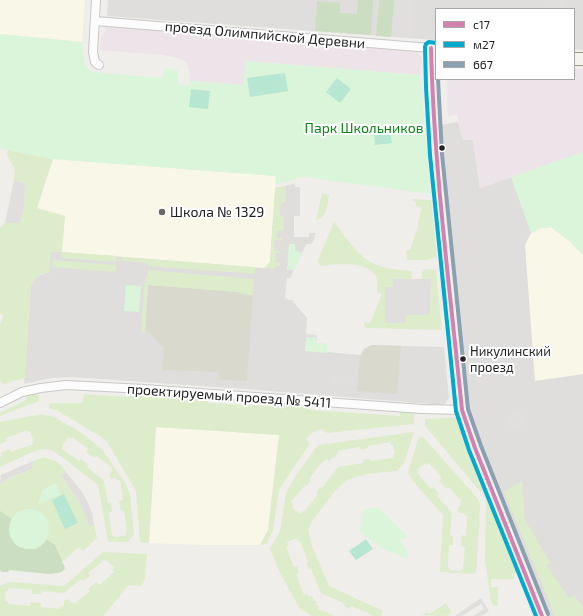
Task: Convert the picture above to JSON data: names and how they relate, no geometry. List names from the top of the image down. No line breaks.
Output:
{"streets":{"street":["проезд Олимпийской Деревни","проектируемый проезд № 5411"]},"parks":["Парк Школьников"],"places":["Школа № 1329","Никулинский проезд"],"lines":["transit line м27","transit line с17","transit line 667"],"legend":["с17","м27","667"]}
